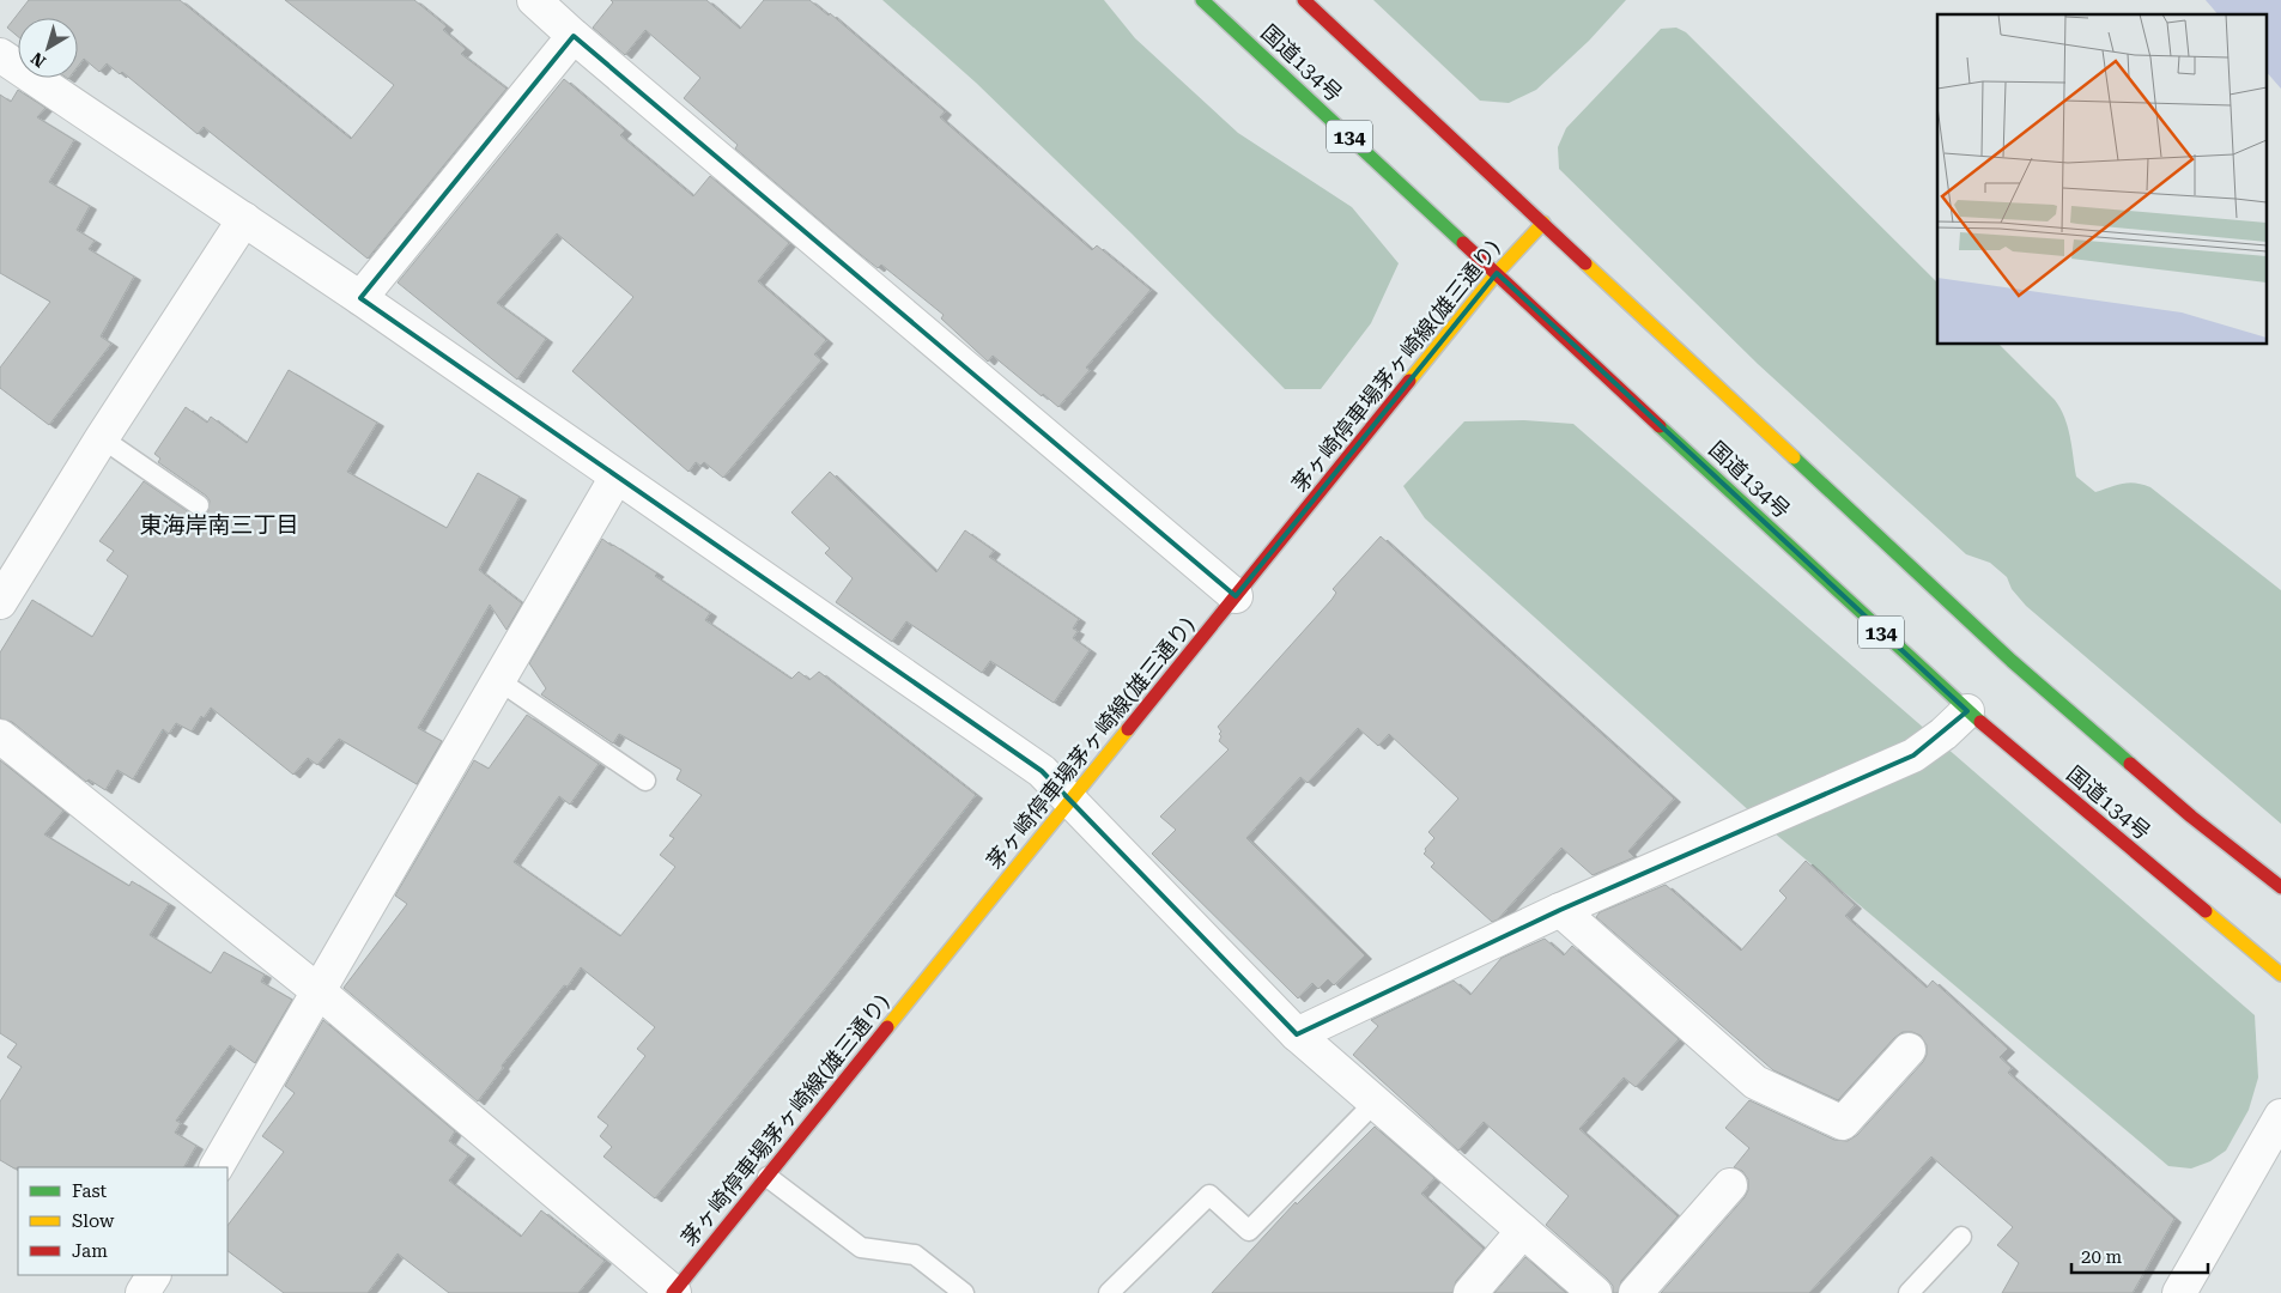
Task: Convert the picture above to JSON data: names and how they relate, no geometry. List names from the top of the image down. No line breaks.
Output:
{"streets":{"main road":["国道134号","134","茅ヶ崎停車場茅ヶ崎線(雄三通り)"]},"crossings":[["国道134号","茅ヶ崎停車場茅ヶ崎線(雄三通り)"]],"districts":["東海岸南三丁目"],"legend":["Fast","Slow","Jam"],"scale_bar":"20 m","north":"bottom left"}
